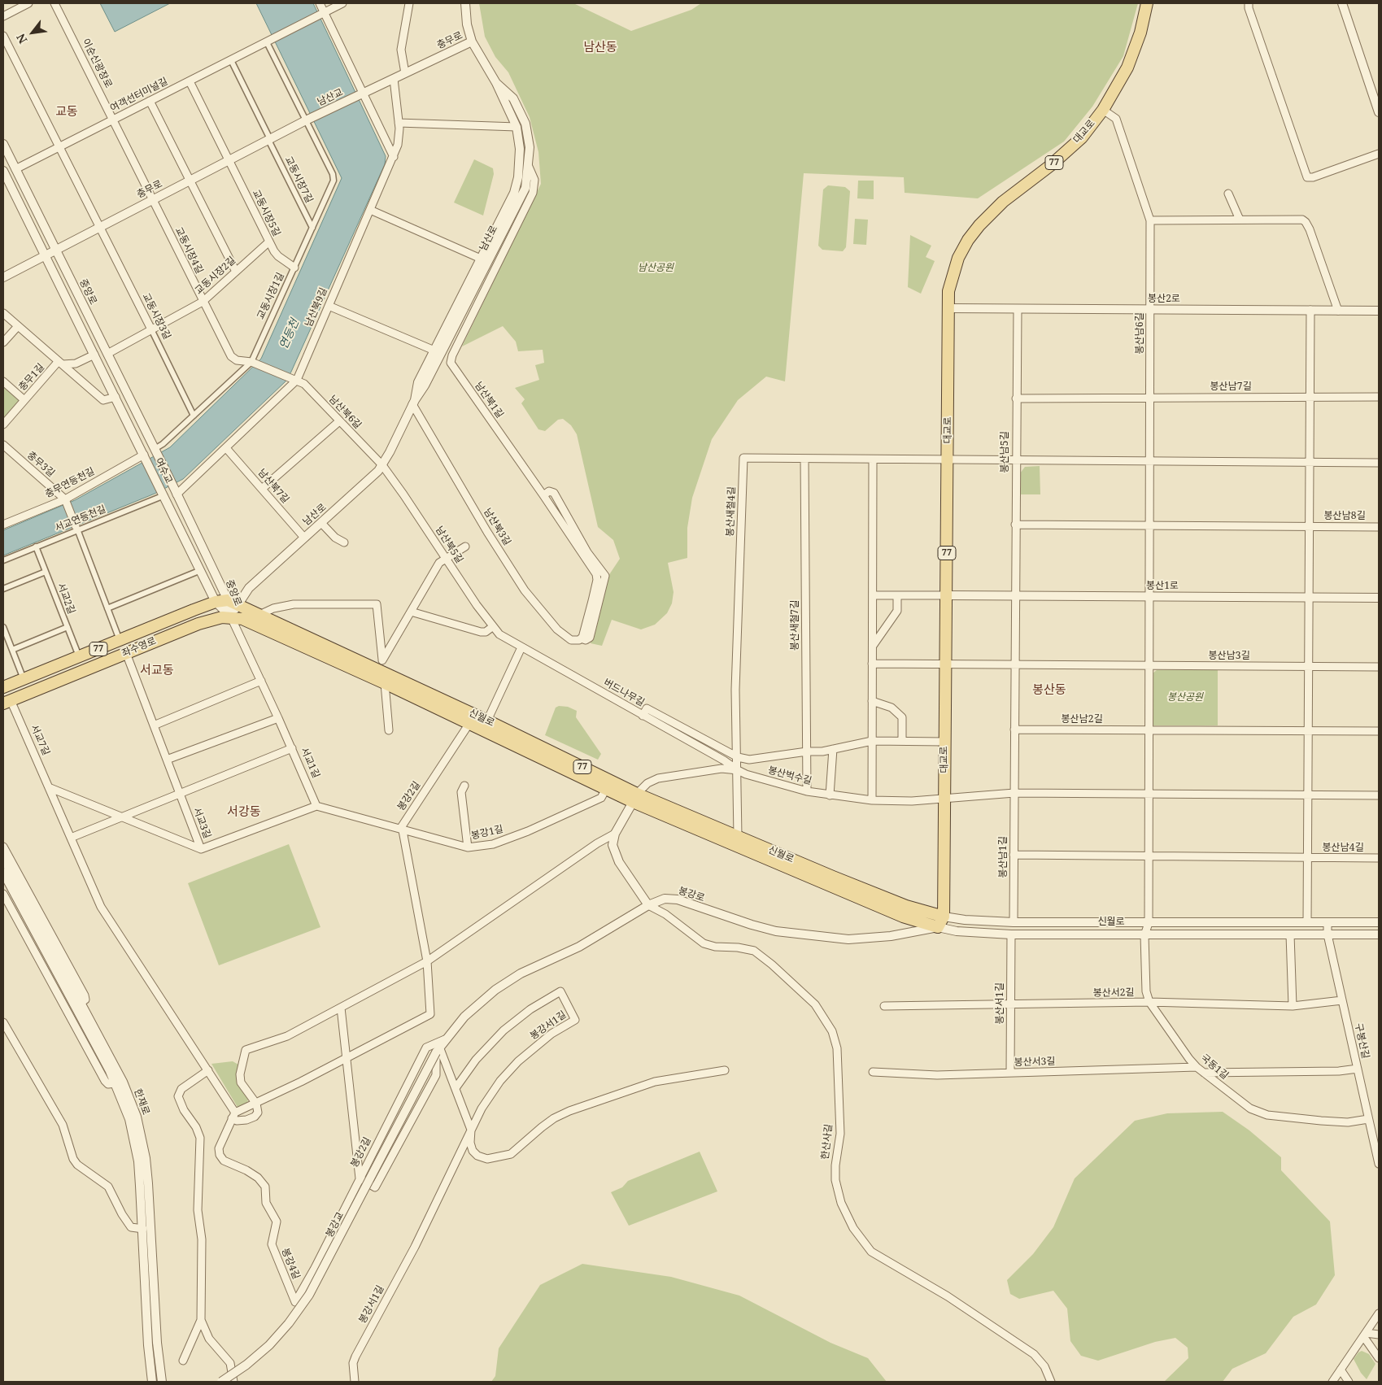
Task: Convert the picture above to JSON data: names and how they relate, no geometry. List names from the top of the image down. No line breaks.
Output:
{"streets":{"main road":["대교로","77","좌수영로","신월로"],"street":["충무로","이순신광장로","여객선터미널길","남산교","교동시장7길","교동시장5길","남산로","교동시장4길","교동시장2길","중앙로","교동시장1길","봉산2로","남산북9길","교동시장3길","봉산남6길","충무1길","봉산남7길","남산북1길","남산북6길","봉산남5길","충무3길","여수교","충무연등천길","남산북7길","봉산새철4길","봉산남8길","서교연등천길","남산북3길","남산북5길","봉산1로","서교2길","봉산새철7길","봉산남3길","버드나무길","봉산남2길","서교7길","서교1길","봉산벅수길","봉강2길","서교3길","봉강1길","봉산남4길","봉산남1길","봉강로","봉산서2길","봉산서1길","봉강서1길","구봉산길","봉산서3길","국동1길","한재로","한산사길","봉강교","봉강4길"]},"crossings":[["충무로","이순신광장로"],["충무로","남산교"],["충무로","교동시장7길"],["충무로","교동시장5길"],["충무로","남산로"],["충무로","교동시장4길"],["충무로","중앙로"],["충무로","교동시장1길"],["충무로","남산북9길"],["충무로","교동시장3길"],["충무로","여수교"],["이순신광장로","여객선터미널길"],["이순신광장로","교동시장4길"],["여객선터미널길","교동시장7길"],["여객선터미널길","교동시장5길"],["여객선터미널길","중앙로"],["여객선터미널길","교동시장1길"],["여객선터미널길","교동시장3길"],["남산교","교동시장1길"],["대교로","봉산2로"],["대교로","봉산남6길"],["대교로","봉산새철4길"],["대교로","봉산1로"],["대교로","신월로"],["대교로","봉산벅수길"],["대교로","봉강로"],["교동시장7길","교동시장1길"],["교동시장5길","교동시장2길"],["교동시장5길","교동시장1길"],["남산로","중앙로"],["남산로","남산북1길"],["남산로","남산북6길"],["남산로","남산북7길"],["남산로","남산북3길"],["남산로","남산북5길"],["남산로","좌수영로"],["남산로","신월로"],["교동시장4길","교동시장2길"],["교동시장4길","교동시장1길"],["교동시장4길","남산북6길"],["교동시장2길","중앙로"],["교동시장2길","교동시장3길"],["중앙로","교동시장1길"],["중앙로","남산북9길"],["중앙로","여수교"],["중앙로","좌수영로"],["중앙로","신월로"],["중앙로","서교1길"],["교동시장1길","교동시장3길"],["교동시장1길","남산북6길"],["교동시장1길","여수교"],["봉산2로","봉산남6길"],["봉산2로","봉산남5길"],["남산북9길","남산북6길"],["남산북9길","여수교"],["남산북9길","남산북7길"],["봉산남6길","봉산남7길"],["봉산남6길","봉산1로"],["충무1길","여수교"],["남산북1길","남산북3길"],["남산북6길","남산북5길"],["봉산남5길","봉산새철4길"],["봉산남5길","봉산1로"],["봉산남5길","봉산남1길"],["충무3길","충무연등천길"],["여수교","충무연등천길"],["여수교","서교연등천길"],["여수교","좌수영로"],["봉산새철4길","봉산새철7길"],["봉산새철4길","버드나무길"],["봉산새철4길","신월로"],["봉산새철4길","봉산벅수길"],["서교연등천길","서교2길"],["남산북5길","버드나무길"],["봉산1로","봉산남1길"],["서교2길","좌수영로"],["봉산새철7길","봉산벅수길"],["좌수영로","신월로"],["좌수영로","서교7길"],["좌수영로","서교1길"],["좌수영로","서교3길"],["버드나무길","봉산벅수길"],["신월로","서교1길"],["신월로","봉산벅수길"],["신월로","봉강2길"],["신월로","봉강1길"],["신월로","봉산남1길"],["신월로","봉강로"],["신월로","봉산서1길"],["신월로","구봉산길"],["신월로","국동1길"],["봉산남2길","봉산남1길"],["서교7길","서교3길"],["서교7길","봉강4길"],["서교1길","봉강1길"],["봉강2길","봉강1길"],["봉강2길","봉강로"],["봉강2길","봉강4길"],["봉강로","한산사길"],["봉강로","봉강교"],["봉산서2길","봉산서1길"],["봉산서2길","구봉산길"],["봉산서2길","국동1길"],["봉산서1길","봉산서3길"],["구봉산길","국동1길"],["봉산서3길","국동1길"]],"districts":["남산동","교동","서교동","봉산동","서강동"],"water":["연등천"],"parks":["남산공원","봉산공원"],"north":"bottom left"}
